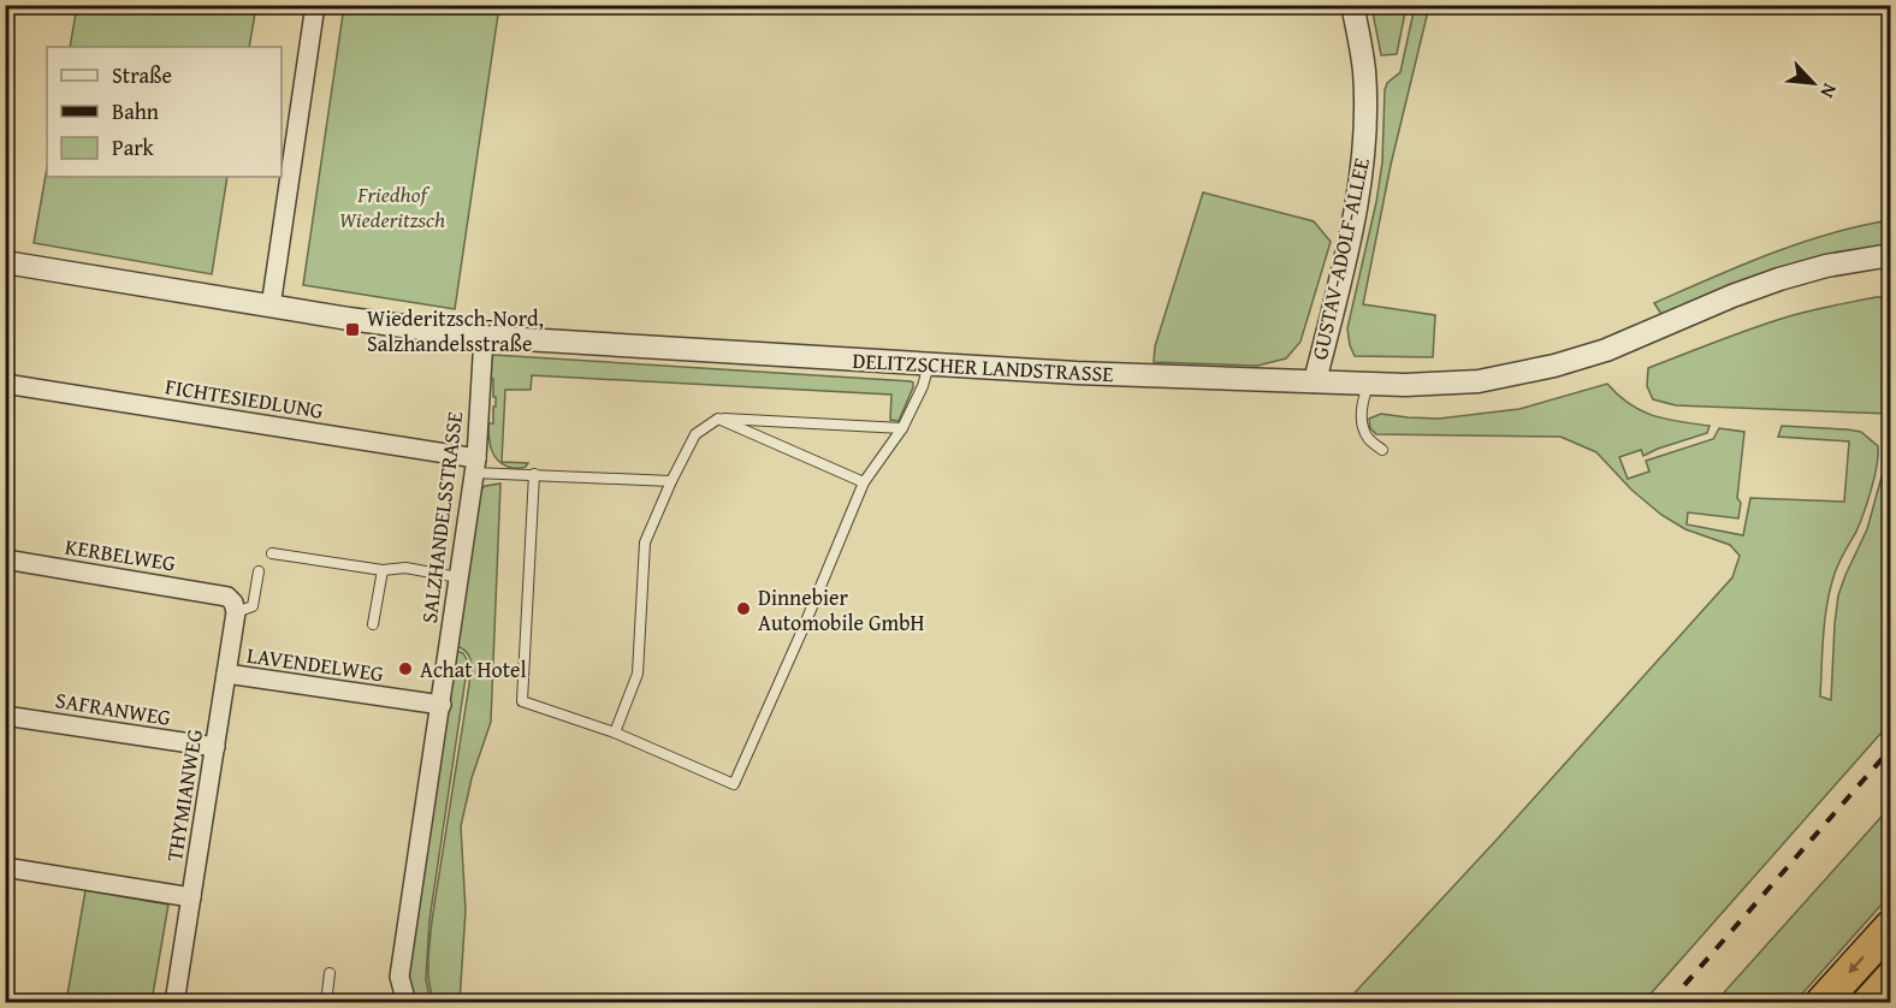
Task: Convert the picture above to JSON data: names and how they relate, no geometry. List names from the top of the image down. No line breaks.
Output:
{"streets":{"street":["GUSTAV-ADOLF-ALLEE","DELITZSCHER LANDSTRASSE","FICHTESIEDLUNG","SALZHANDELSSTRASSE","KERBELWEG","LAVENDELWEG","SAFRANWEG","THYMIANWEG"]},"crossings":[["GUSTAV-ADOLF-ALLEE","DELITZSCHER LANDSTRASSE"],["DELITZSCHER LANDSTRASSE","SALZHANDELSSTRASSE"],["FICHTESIEDLUNG","SALZHANDELSSTRASSE"],["SALZHANDELSSTRASSE","LAVENDELWEG"],["KERBELWEG","THYMIANWEG"],["LAVENDELWEG","THYMIANWEG"],["SAFRANWEG","THYMIANWEG"]],"parks":["Friedhof Wiederitzsch"],"places":{"transit":["Wiederitzsch-Nord, Salzhandelsstraße"],"other":["Dinnebier Automobile GmbH","Achat Hotel"]},"legend":["Straße","Bahn","Park"],"north":"bottom right"}
